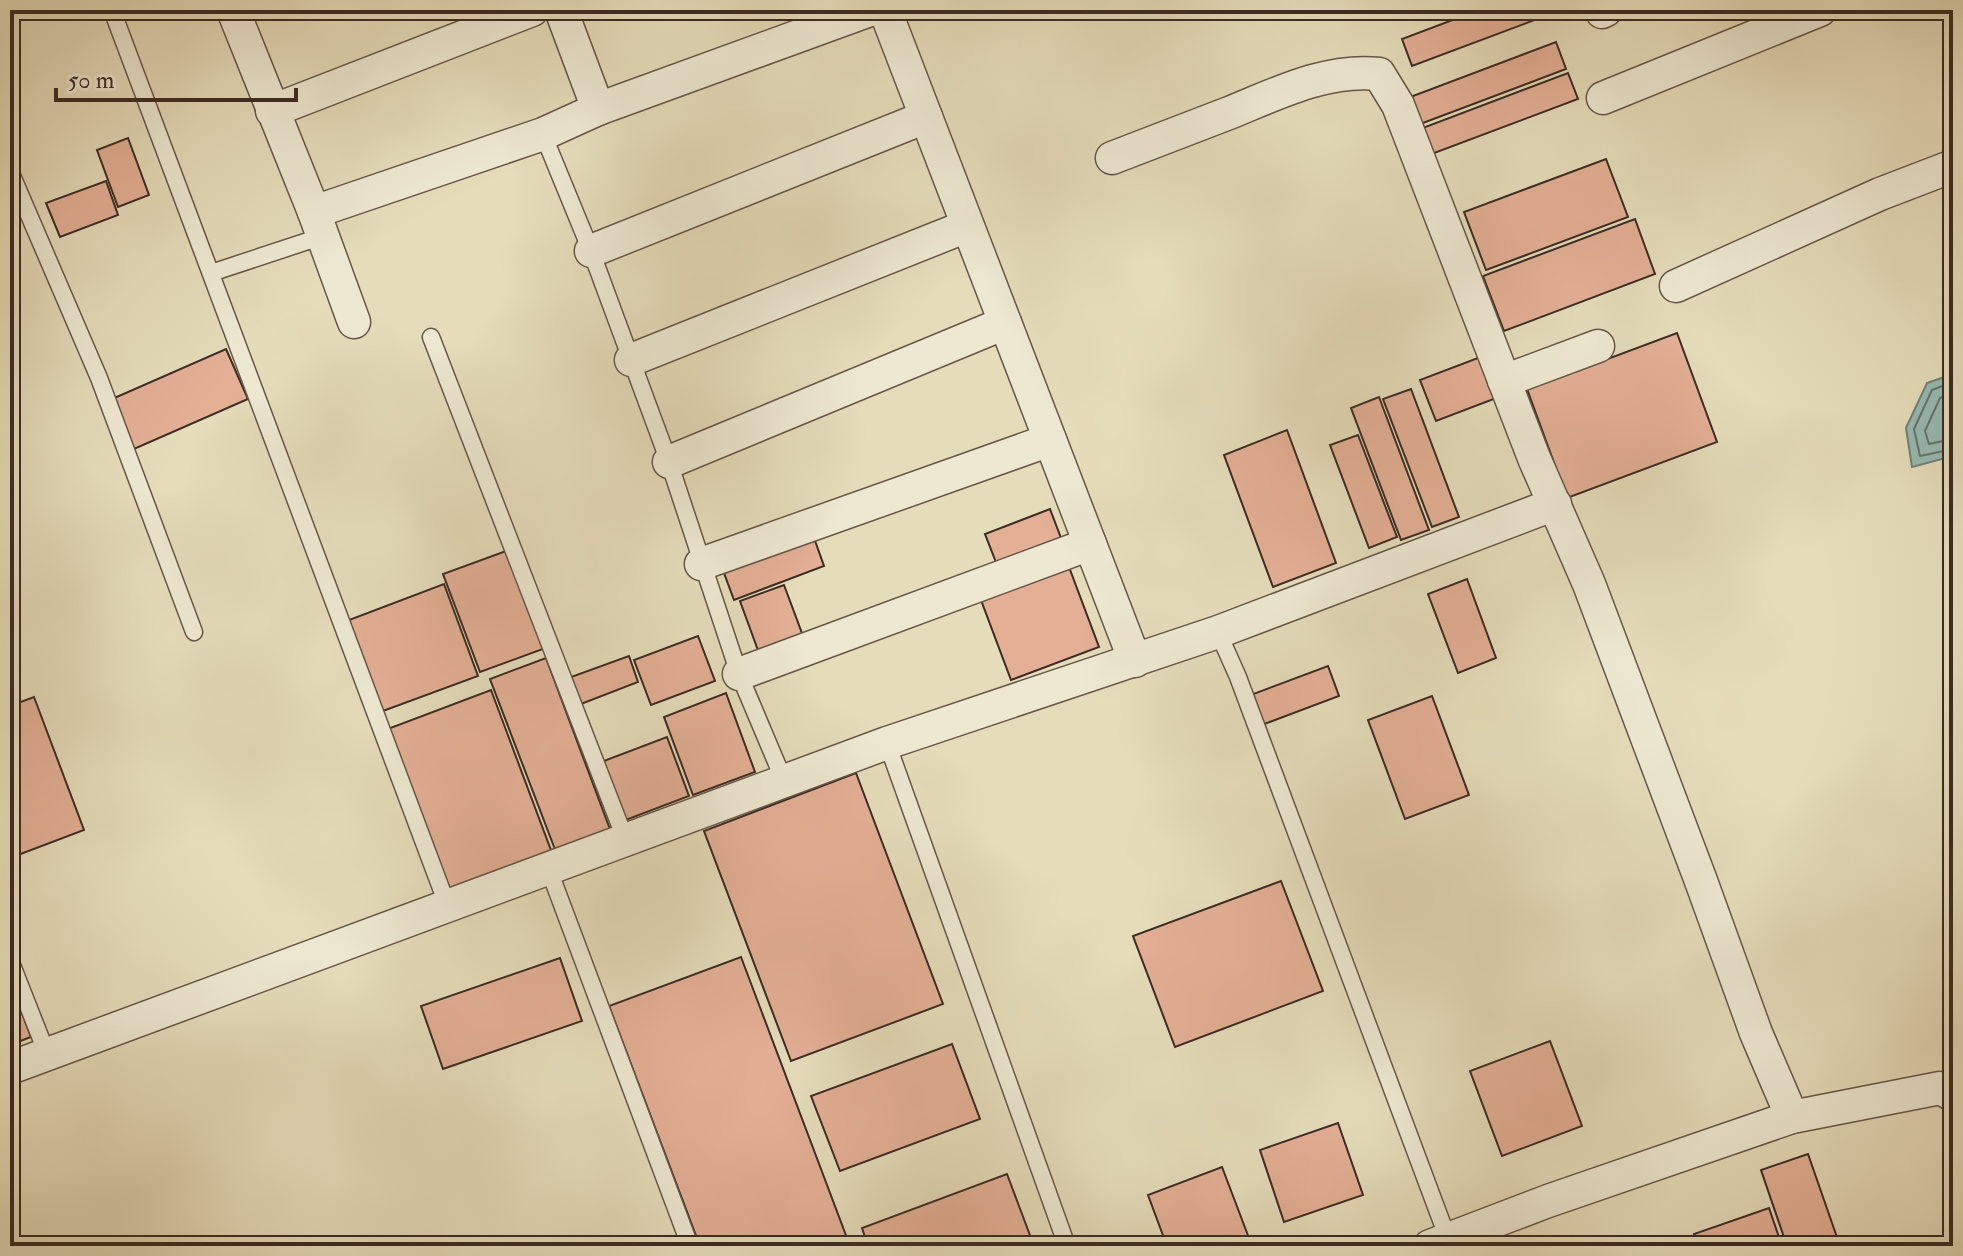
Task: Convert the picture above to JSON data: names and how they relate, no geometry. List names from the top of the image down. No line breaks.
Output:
{"scale_bar":"50 m"}
